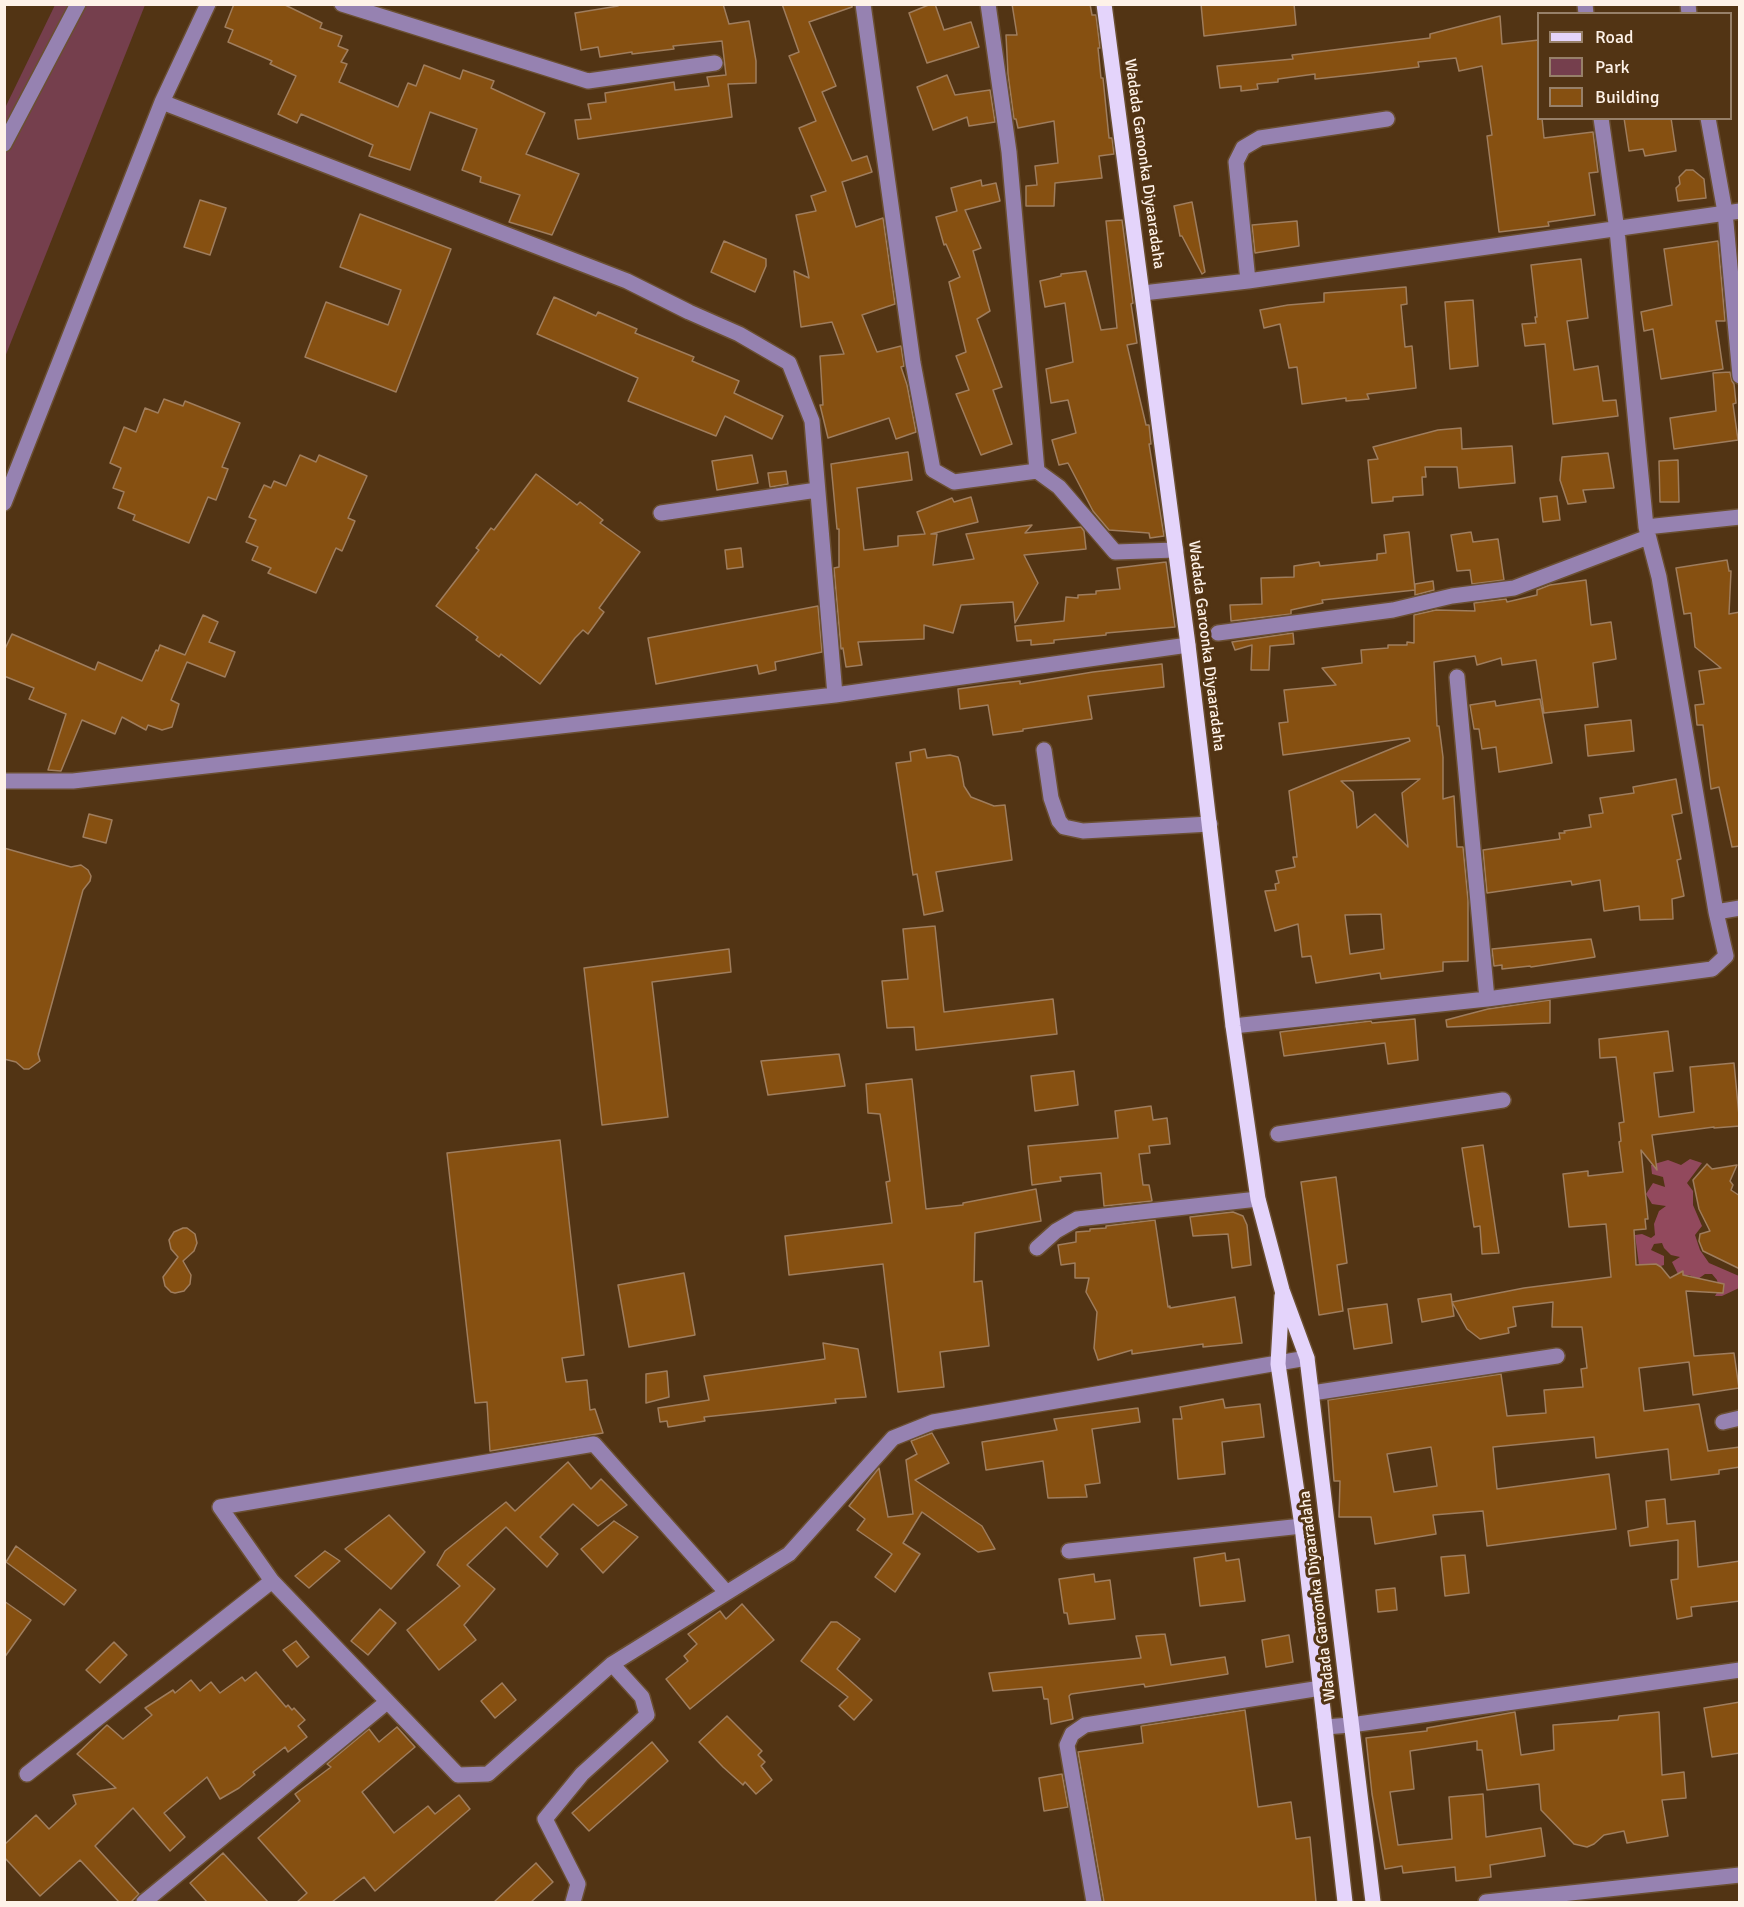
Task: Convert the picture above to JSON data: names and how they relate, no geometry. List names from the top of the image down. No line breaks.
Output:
{"streets":{"main road":["Wadada Garoonka Diyaaradaha"]},"legend":["Road","Park","Building"]}
